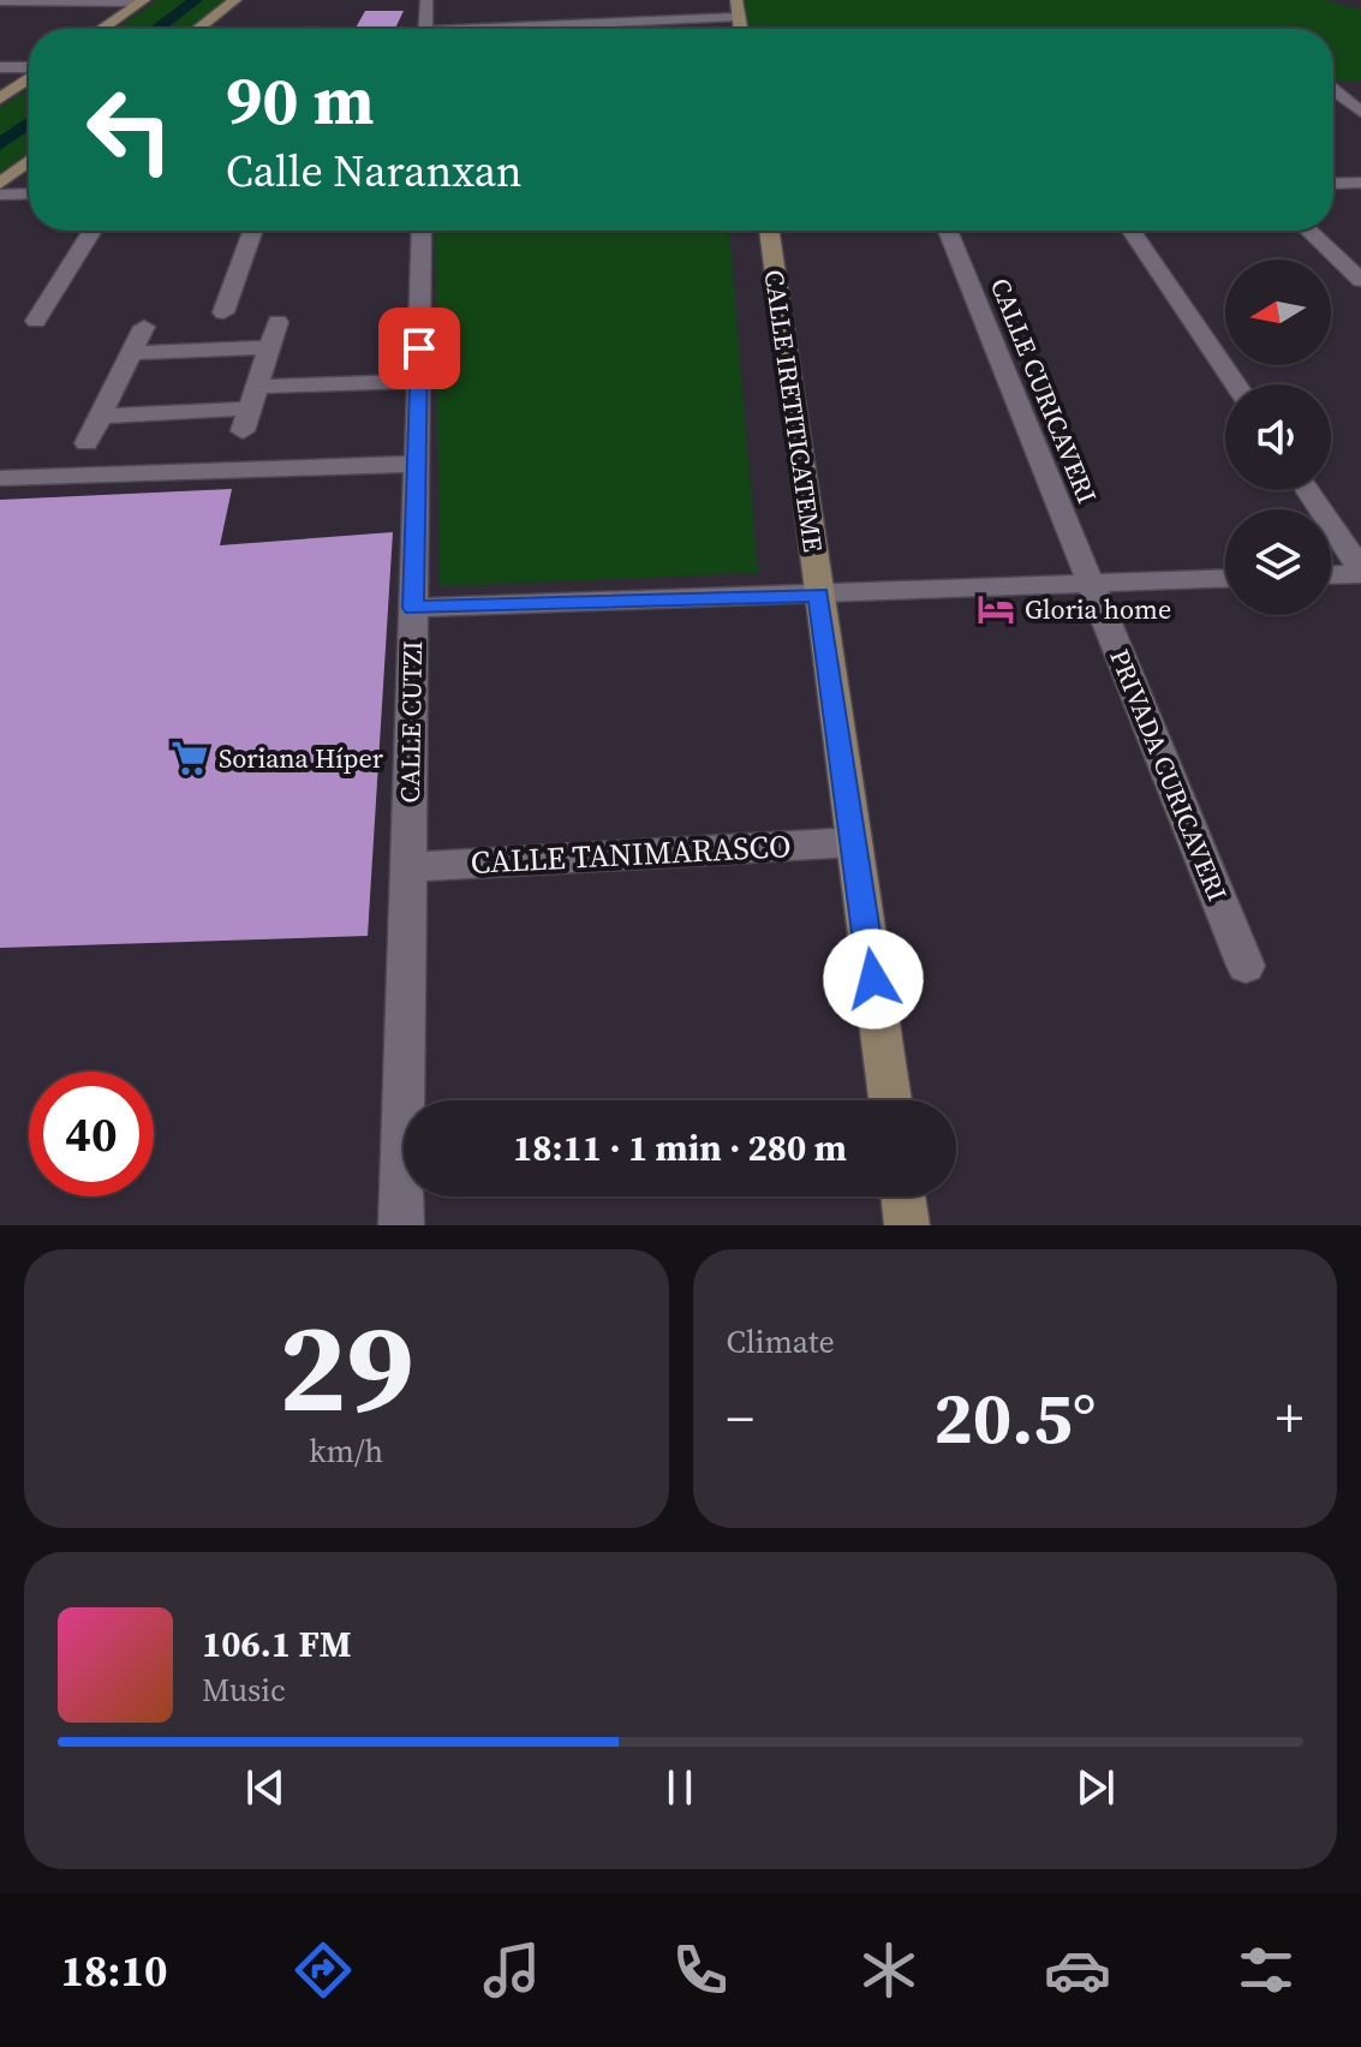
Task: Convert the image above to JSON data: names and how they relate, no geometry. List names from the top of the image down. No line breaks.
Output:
{"streets":{"street":["CALLE CURICAVERI","CALLE IRETITICATEME","CALLE CUTZI","PRIVADA CURICAVERI","CALLE TANIMARASCO"]},"crossings":[["CALLE CURICAVERI","PRIVADA CURICAVERI"],["CALLE IRETITICATEME","CALLE TANIMARASCO"],["CALLE CUTZI","CALLE TANIMARASCO"]],"places":{"hotel":["Gloria home"],"supermarket":["Soriana Híper"]},"north":"left","page":{"turn":["90 m","Calle Naranxan"],"limit":"40","trip":"18:11 · 1 min · 280 m","tile":[["29","km/h"],"Climate"],"heat":["−","20.5°","+"],"song":["106.1 FM","Music"],"tabs":"18:10"}}
